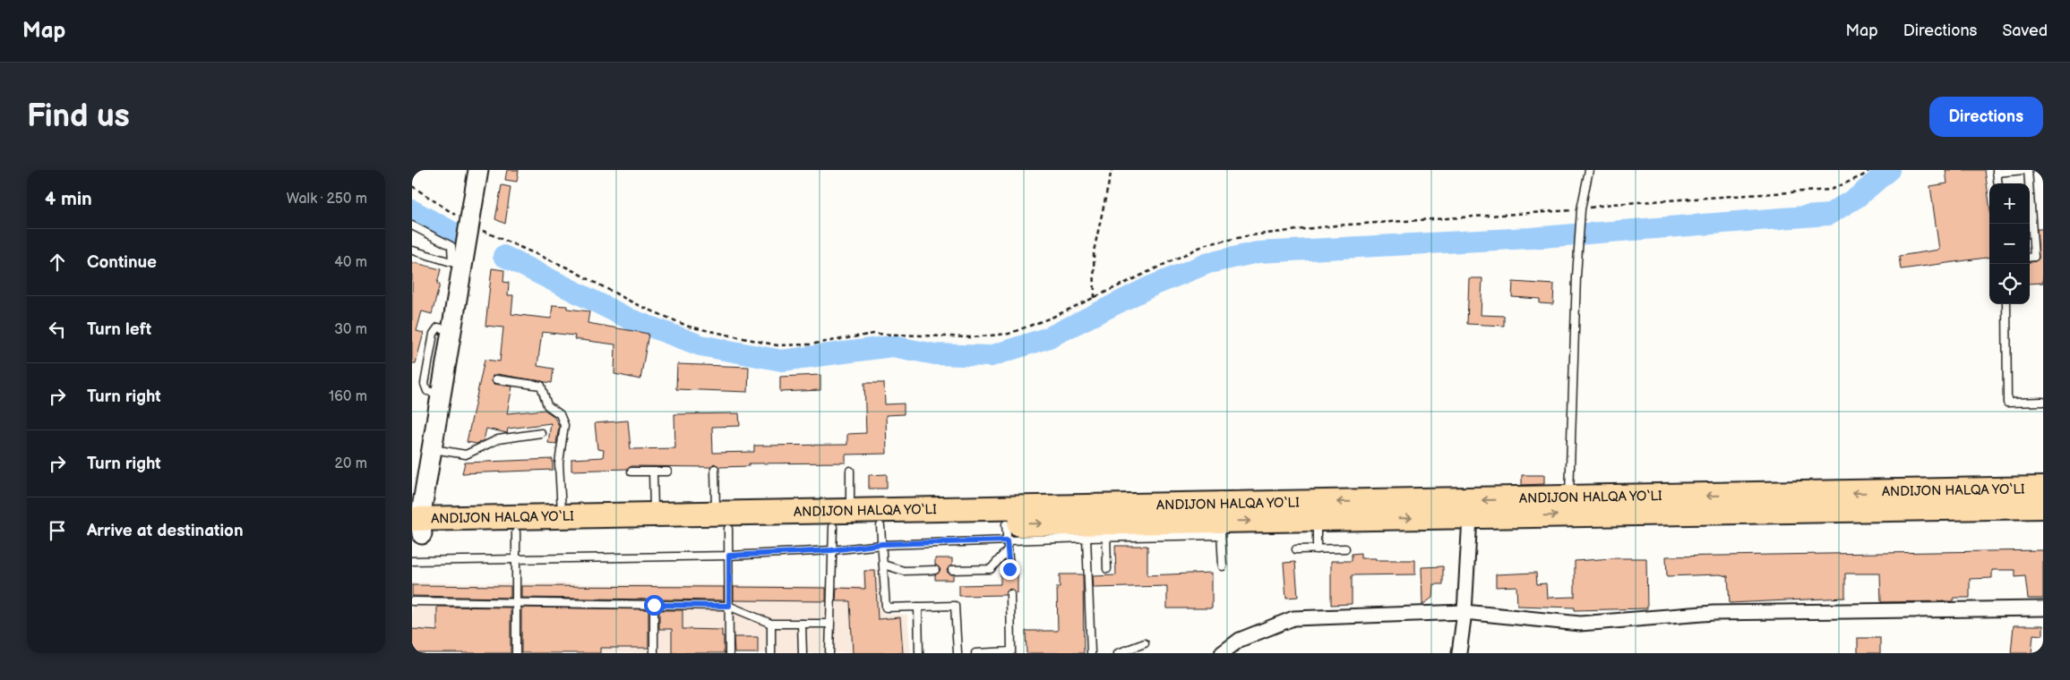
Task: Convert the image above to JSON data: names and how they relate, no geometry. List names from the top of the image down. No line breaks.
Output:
{"streets":{"highway":["ANDIJON HALQA YO‘LI"]},"page":{"header":"Map","nav":["Map","Directions","Saved"],"buttons":"Directions","title":"Find us","heading":["4 min","Walk · 250 m"],"map_buttons":["+","−"],"list":[["Continue","40 m"],["Turn left","30 m"],["Turn right","160 m"],["Turn right","20 m"],"Arrive at destination"]}}
